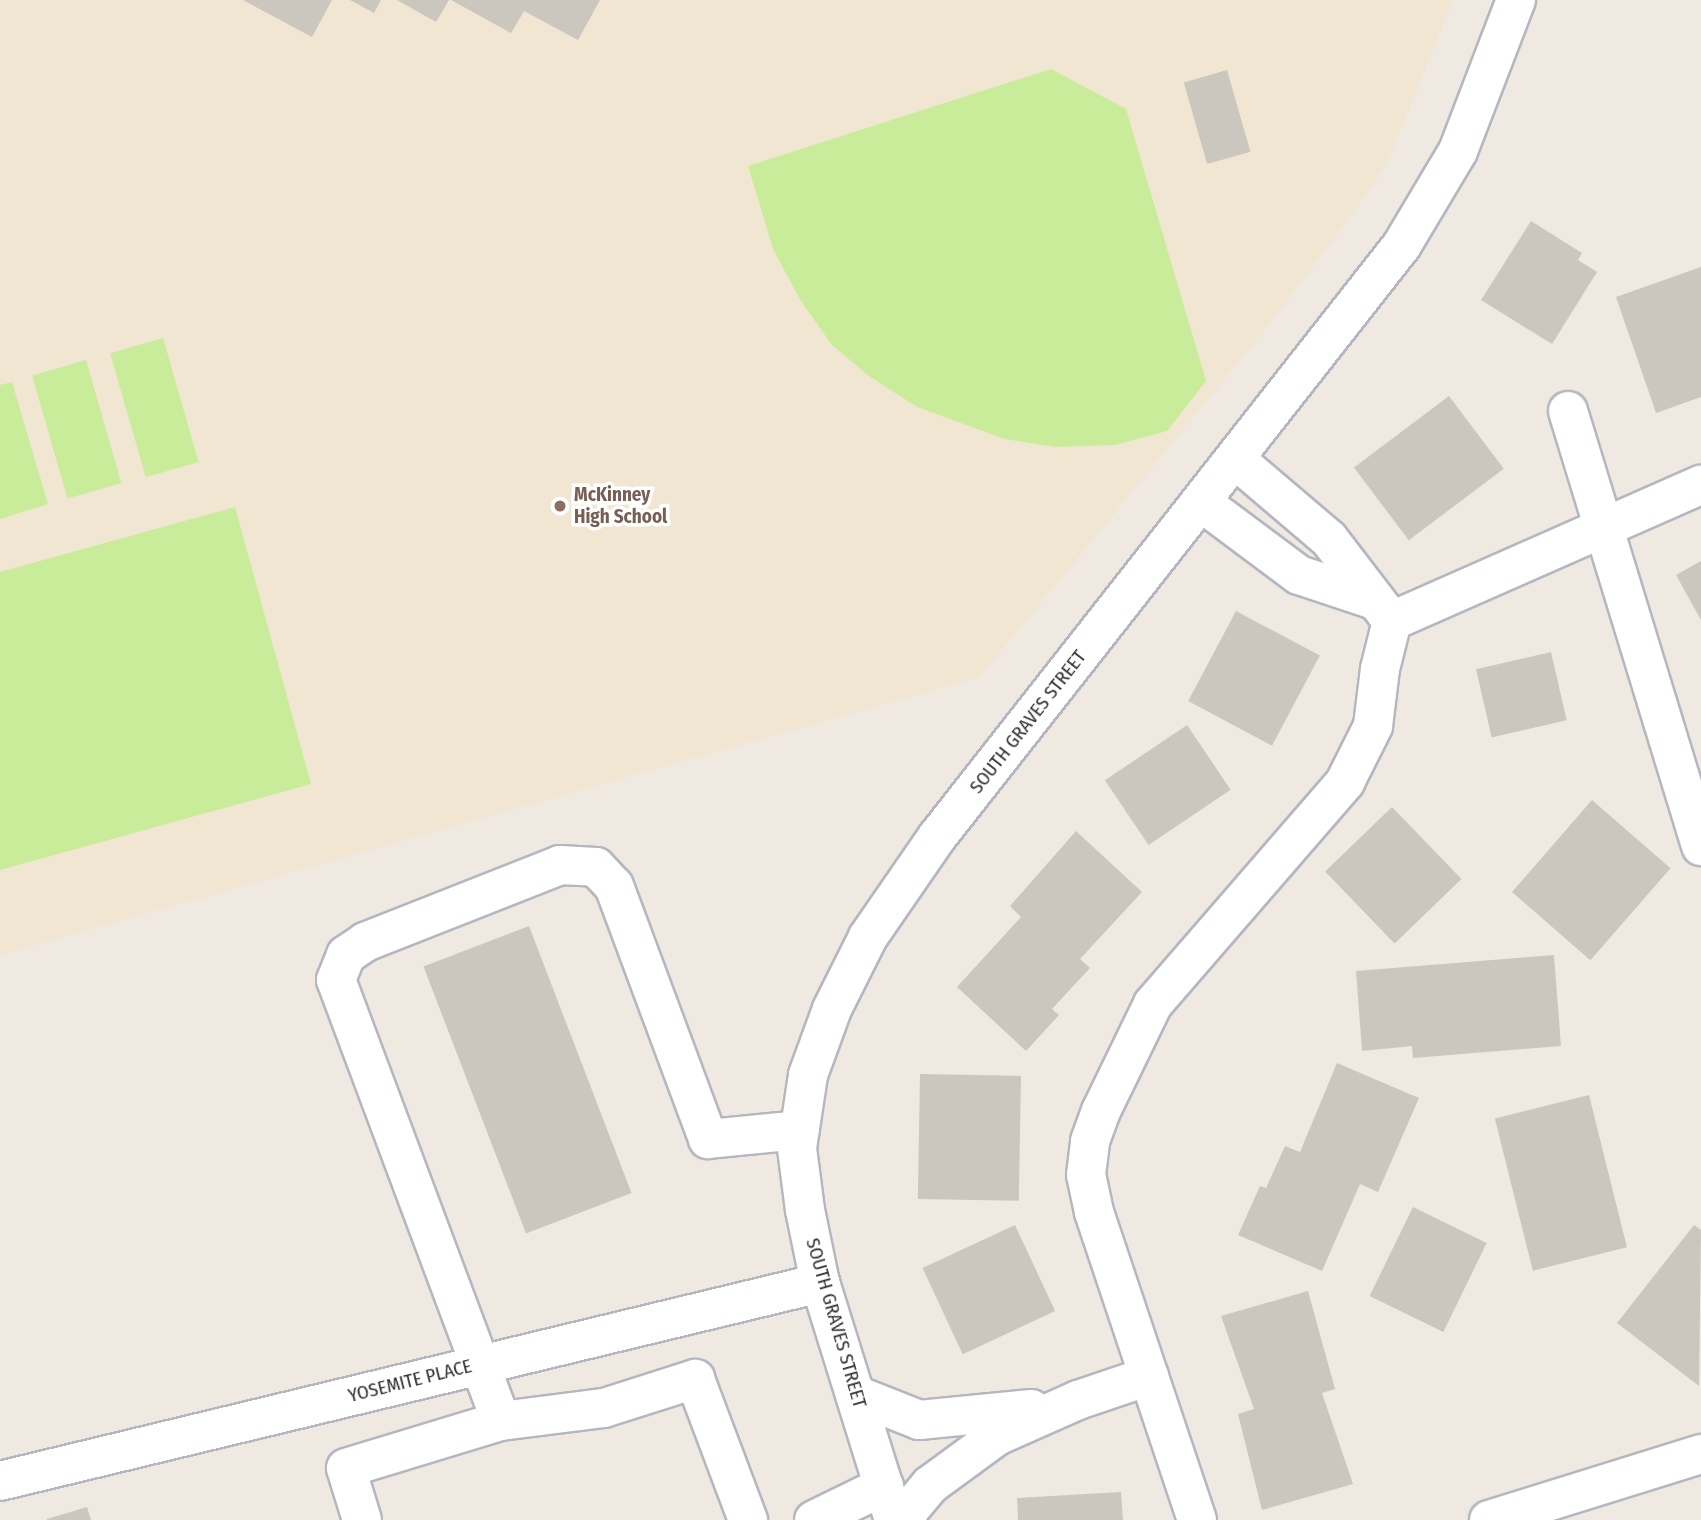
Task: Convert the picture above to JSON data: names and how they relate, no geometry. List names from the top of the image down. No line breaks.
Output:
{"streets":{"street":["SOUTH GRAVES STREET","YOSEMITE PLACE"]},"crossings":[["SOUTH GRAVES STREET","YOSEMITE PLACE"]],"places":["McKinney High School"]}
